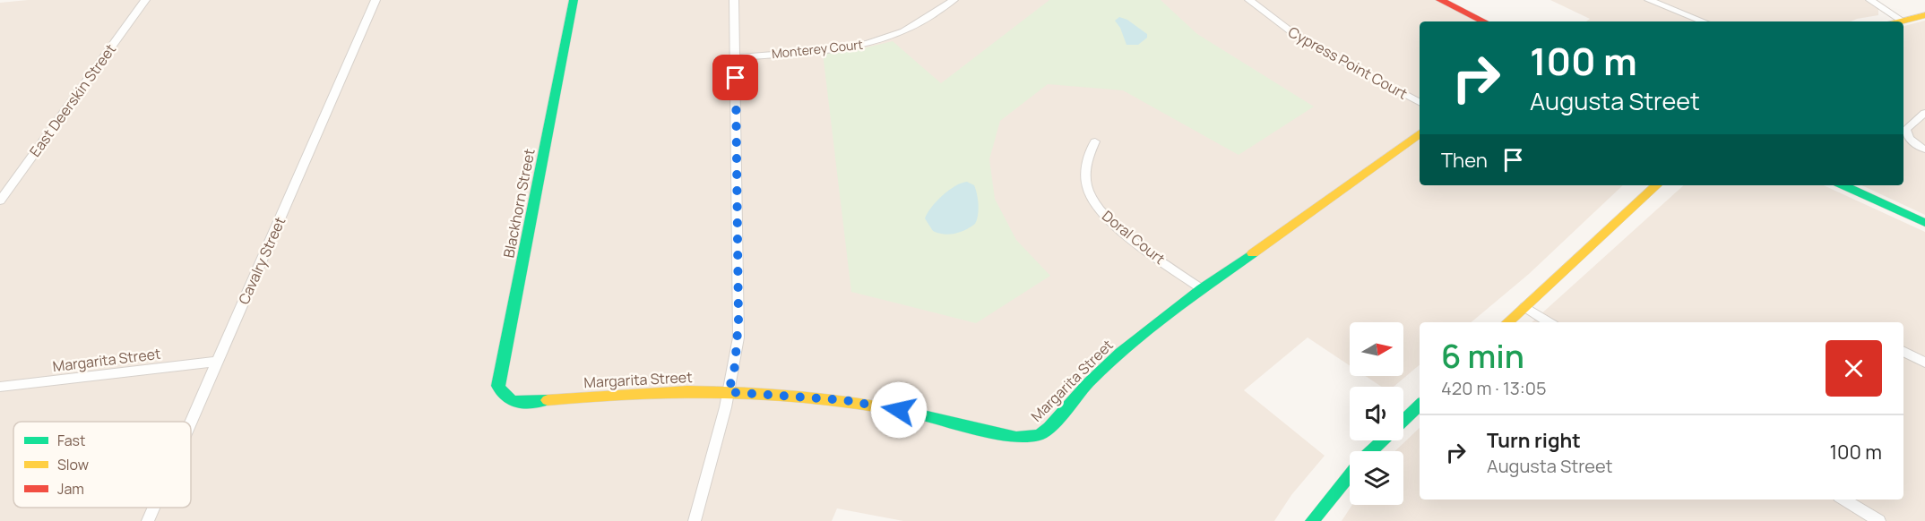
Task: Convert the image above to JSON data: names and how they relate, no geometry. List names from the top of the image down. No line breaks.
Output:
{"streets":{"street":["Monterey Court","Cypress Point Court","East Deerskin Street","Blackhorn Street","Doral Court","Cavalry Street","Margarita Street"]},"crossings":[["Blackhorn Street","Margarita Street"],["Doral Court","Margarita Street"],["Cavalry Street","Margarita Street"]],"legend":["Fast","Slow","Jam"],"north":"right","page":{"turn":["100 m","Augusta Street"],"then":"Then","heading":["6 min","420 m · 13:05"],"list":[{"name":"Turn right","note":"Augusta Street","value":"100 m"}]}}
